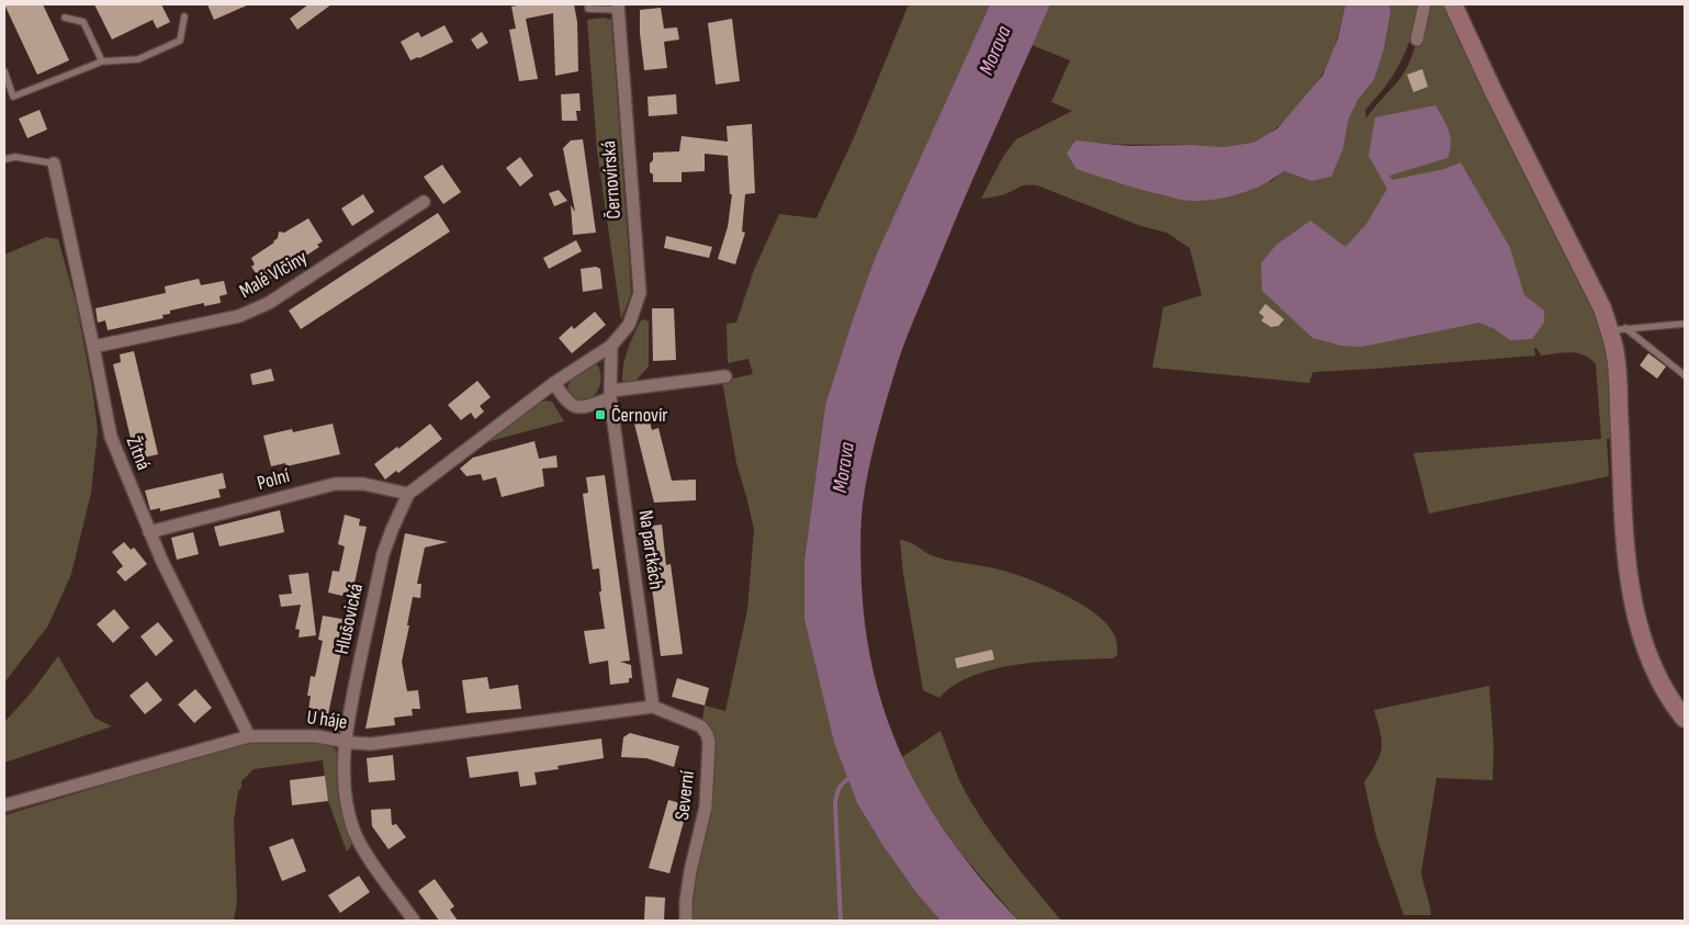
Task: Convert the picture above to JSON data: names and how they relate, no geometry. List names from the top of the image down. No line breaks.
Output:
{"streets":{"street":["Černovírská","Malé Vlčiny","Žitná","Polní","Na partkách","Hlušovická","U háje","Severní"]},"crossings":[["Černovírská","Na partkách"],["Černovírská","Hlušovická"],["Malé Vlčiny","Žitná"],["Žitná","Polní"],["Žitná","U háje"],["Polní","Hlušovická"],["Na partkách","Hlušovická"],["Na partkách","U háje"],["Na partkách","Severní"],["Hlušovická","U háje"],["U háje","Severní"]],"water":["Morava"],"places":{"transit":["Černovír"]}}
